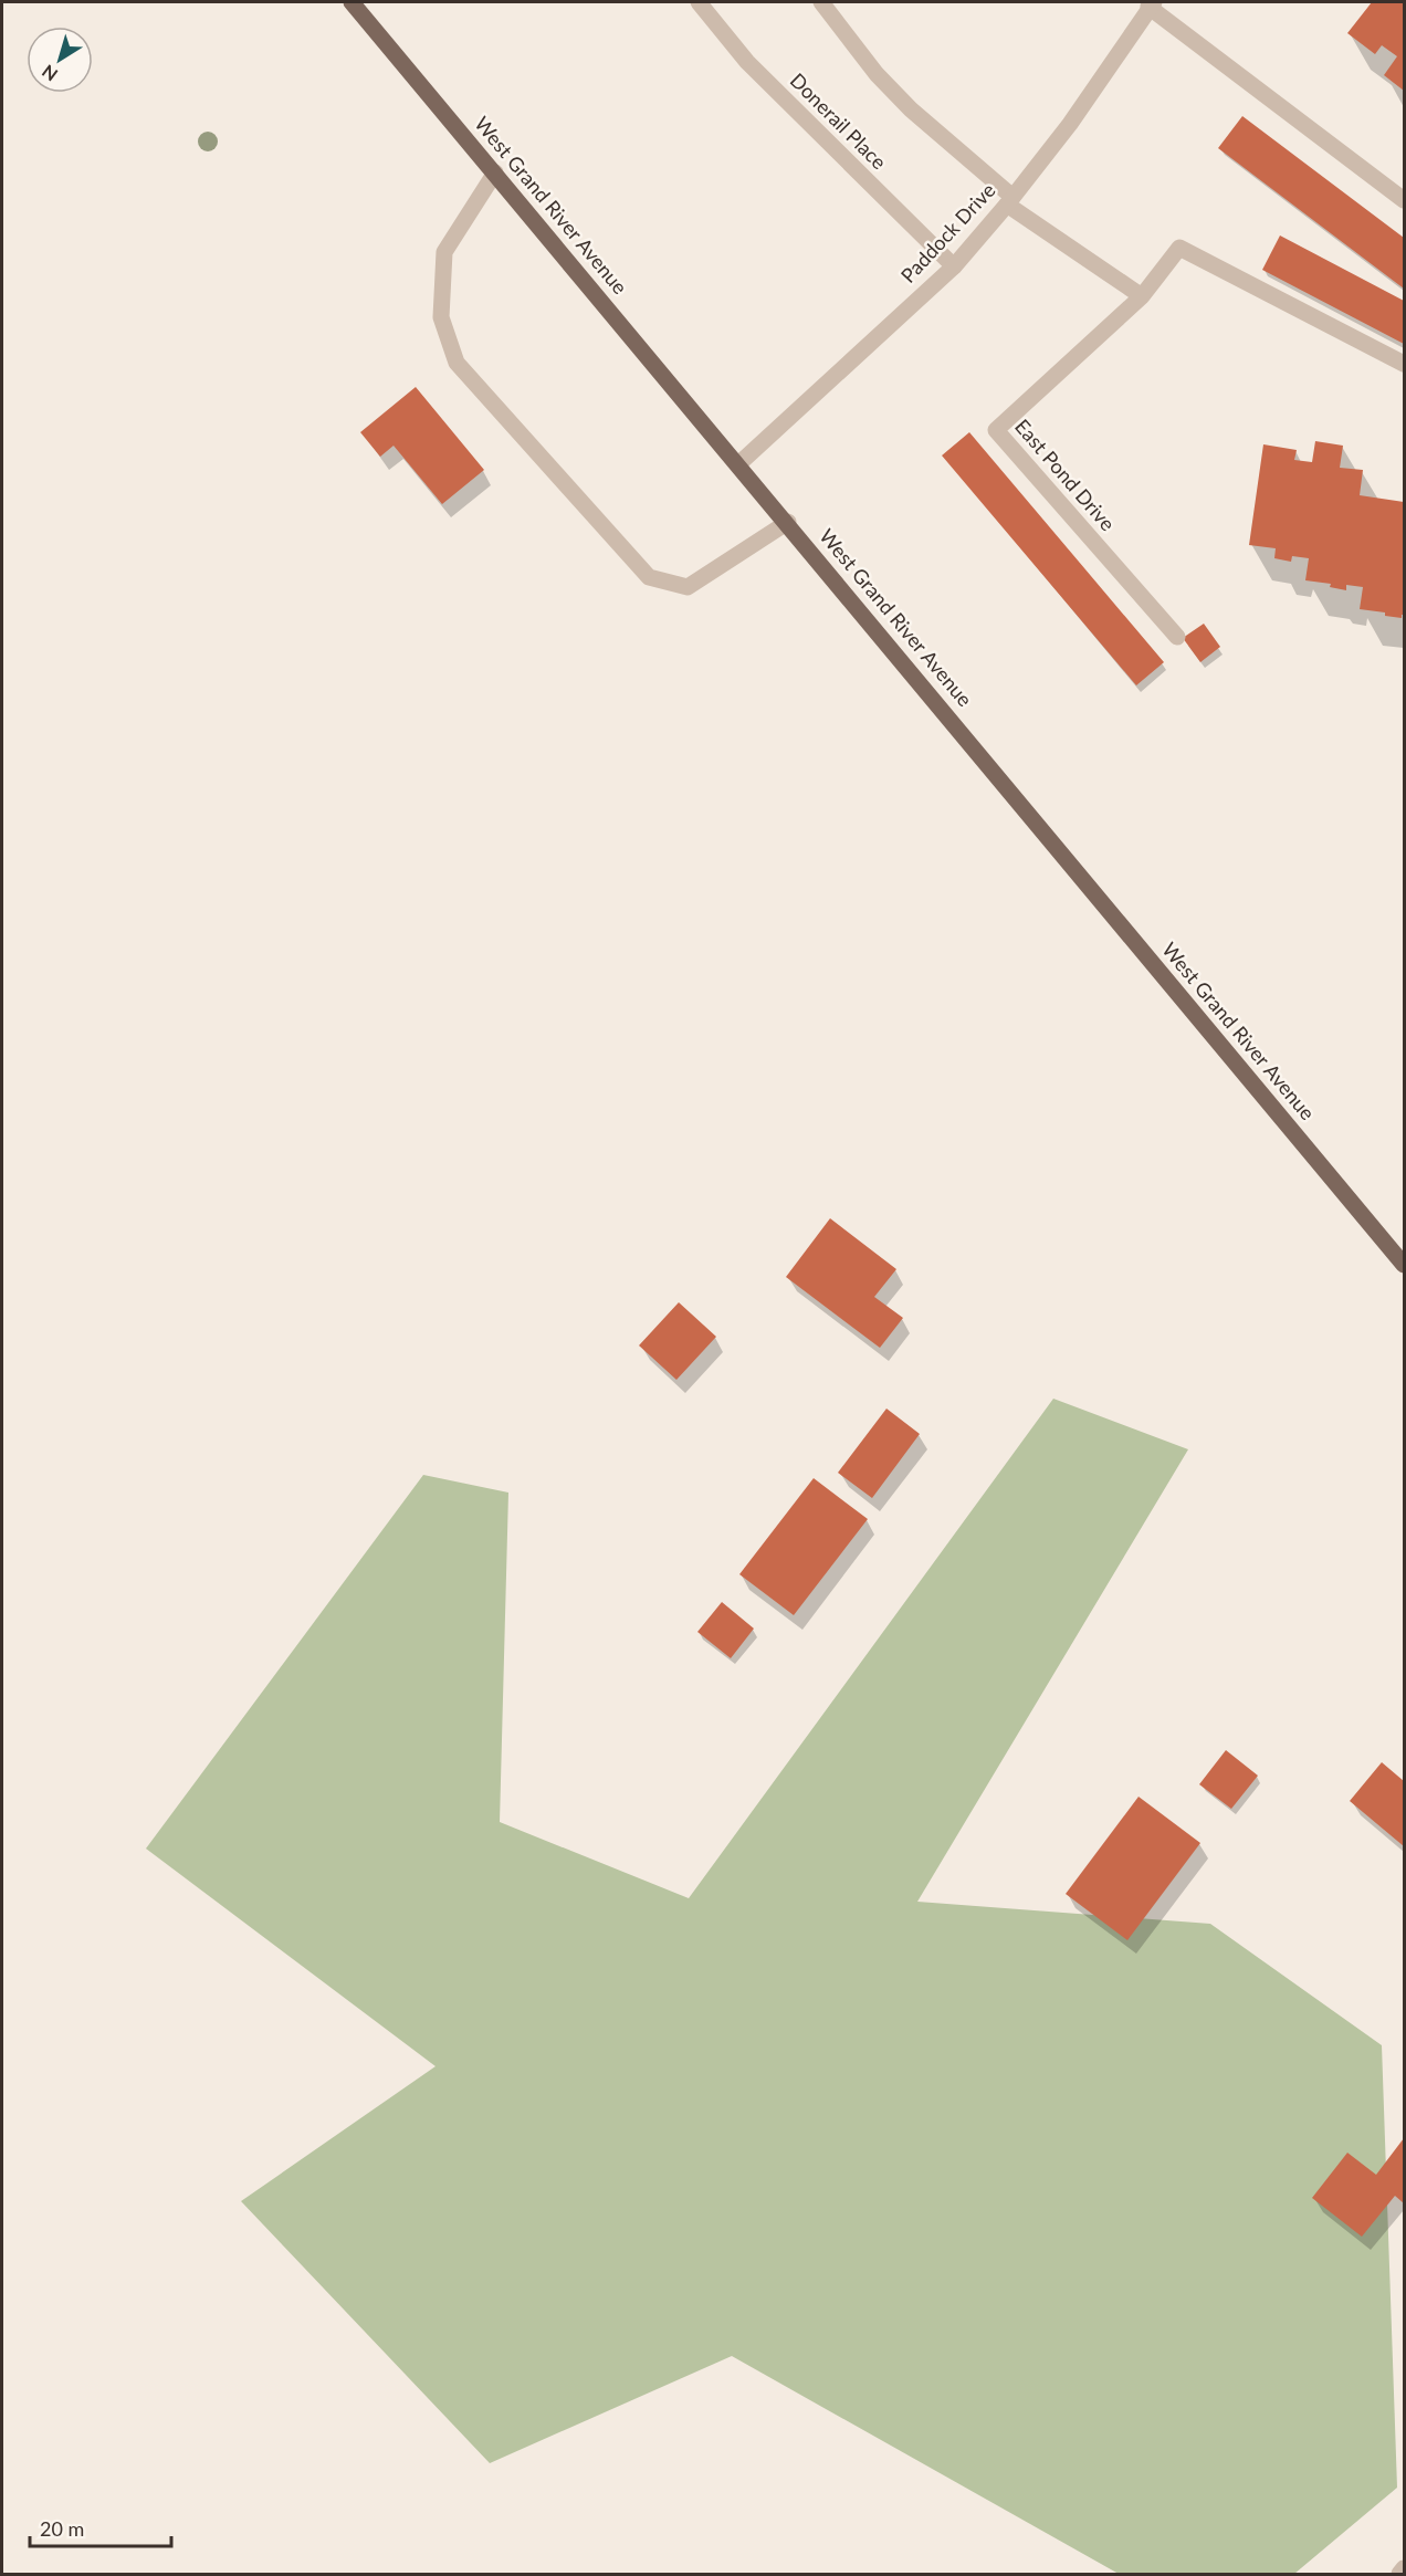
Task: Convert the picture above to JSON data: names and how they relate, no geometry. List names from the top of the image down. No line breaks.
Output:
{"streets":{"main road":["West Grand River Avenue"],"street":["Donerail Place","Paddock Drive","East Pond Drive"]},"crossings":[["Donerail Place","Paddock Drive"],["West Grand River Avenue","Paddock Drive"]],"scale_bar":"20 m","north":"bottom left"}
